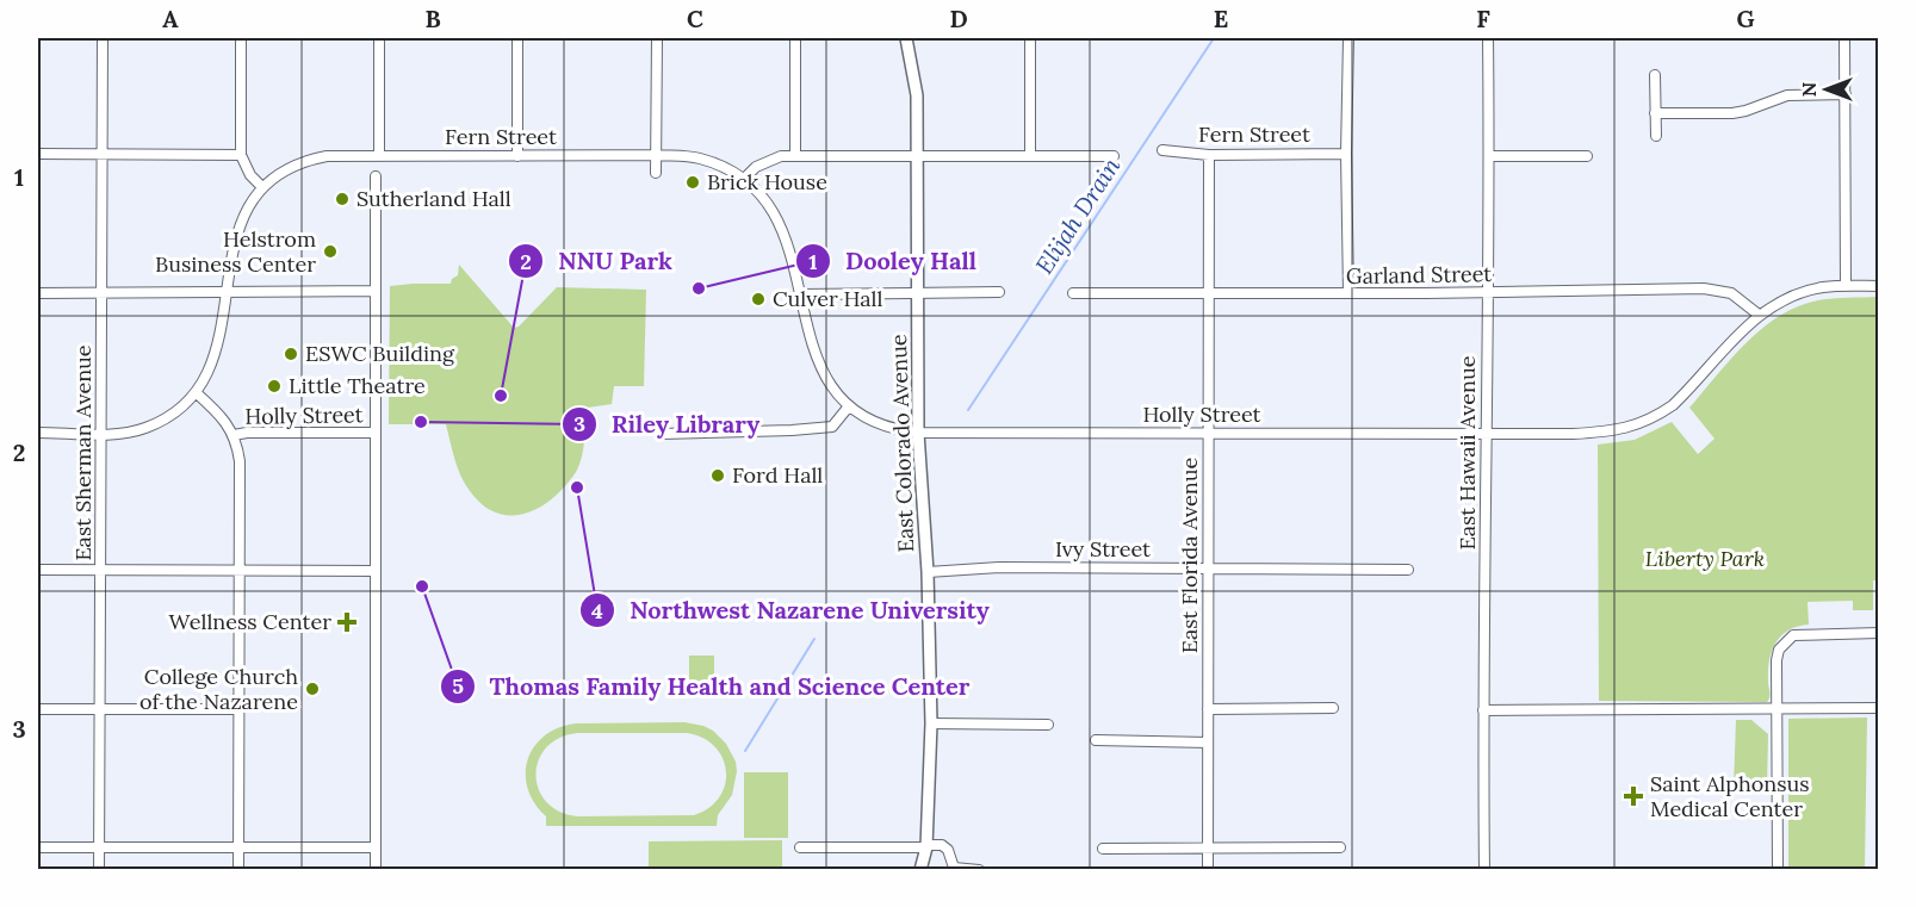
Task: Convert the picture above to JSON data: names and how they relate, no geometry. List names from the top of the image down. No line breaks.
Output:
{"streets":{"main road":["East Colorado Avenue"],"street":["Fern Street","Garland Street","Holly Street","East Sherman Avenue","East Hawaii Avenue","Ivy Street","East Florida Avenue"]},"crossings":[["Fern Street","Holly Street"],["Fern Street","East Florida Avenue"],["Garland Street","Holly Street"],["Garland Street","East Hawaii Avenue"],["Garland Street","East Florida Avenue"],["Holly Street","East Colorado Avenue"],["Holly Street","East Hawaii Avenue"],["Holly Street","East Florida Avenue"],["East Colorado Avenue","Ivy Street"],["Ivy Street","East Florida Avenue"]],"water":["Elijah Drain"],"parks":["Liberty Park"],"places":{"other":["Brick House","Sutherland Hall","Helstrom Business Center","Dooley Hall","Culver Hall","ESWC Building","Little Theatre","NNU Park","Riley Library","Ford Hall","Northwest Nazarene University","Thomas Family Health and Science Center","College Church of the Nazarene"],"health":["Wellness Center","Saint Alphonsus Medical Center"]},"north":"left","grid":{"columns":["A","B","C","D","E","F","G"],"rows":["1","2","3"]}}
